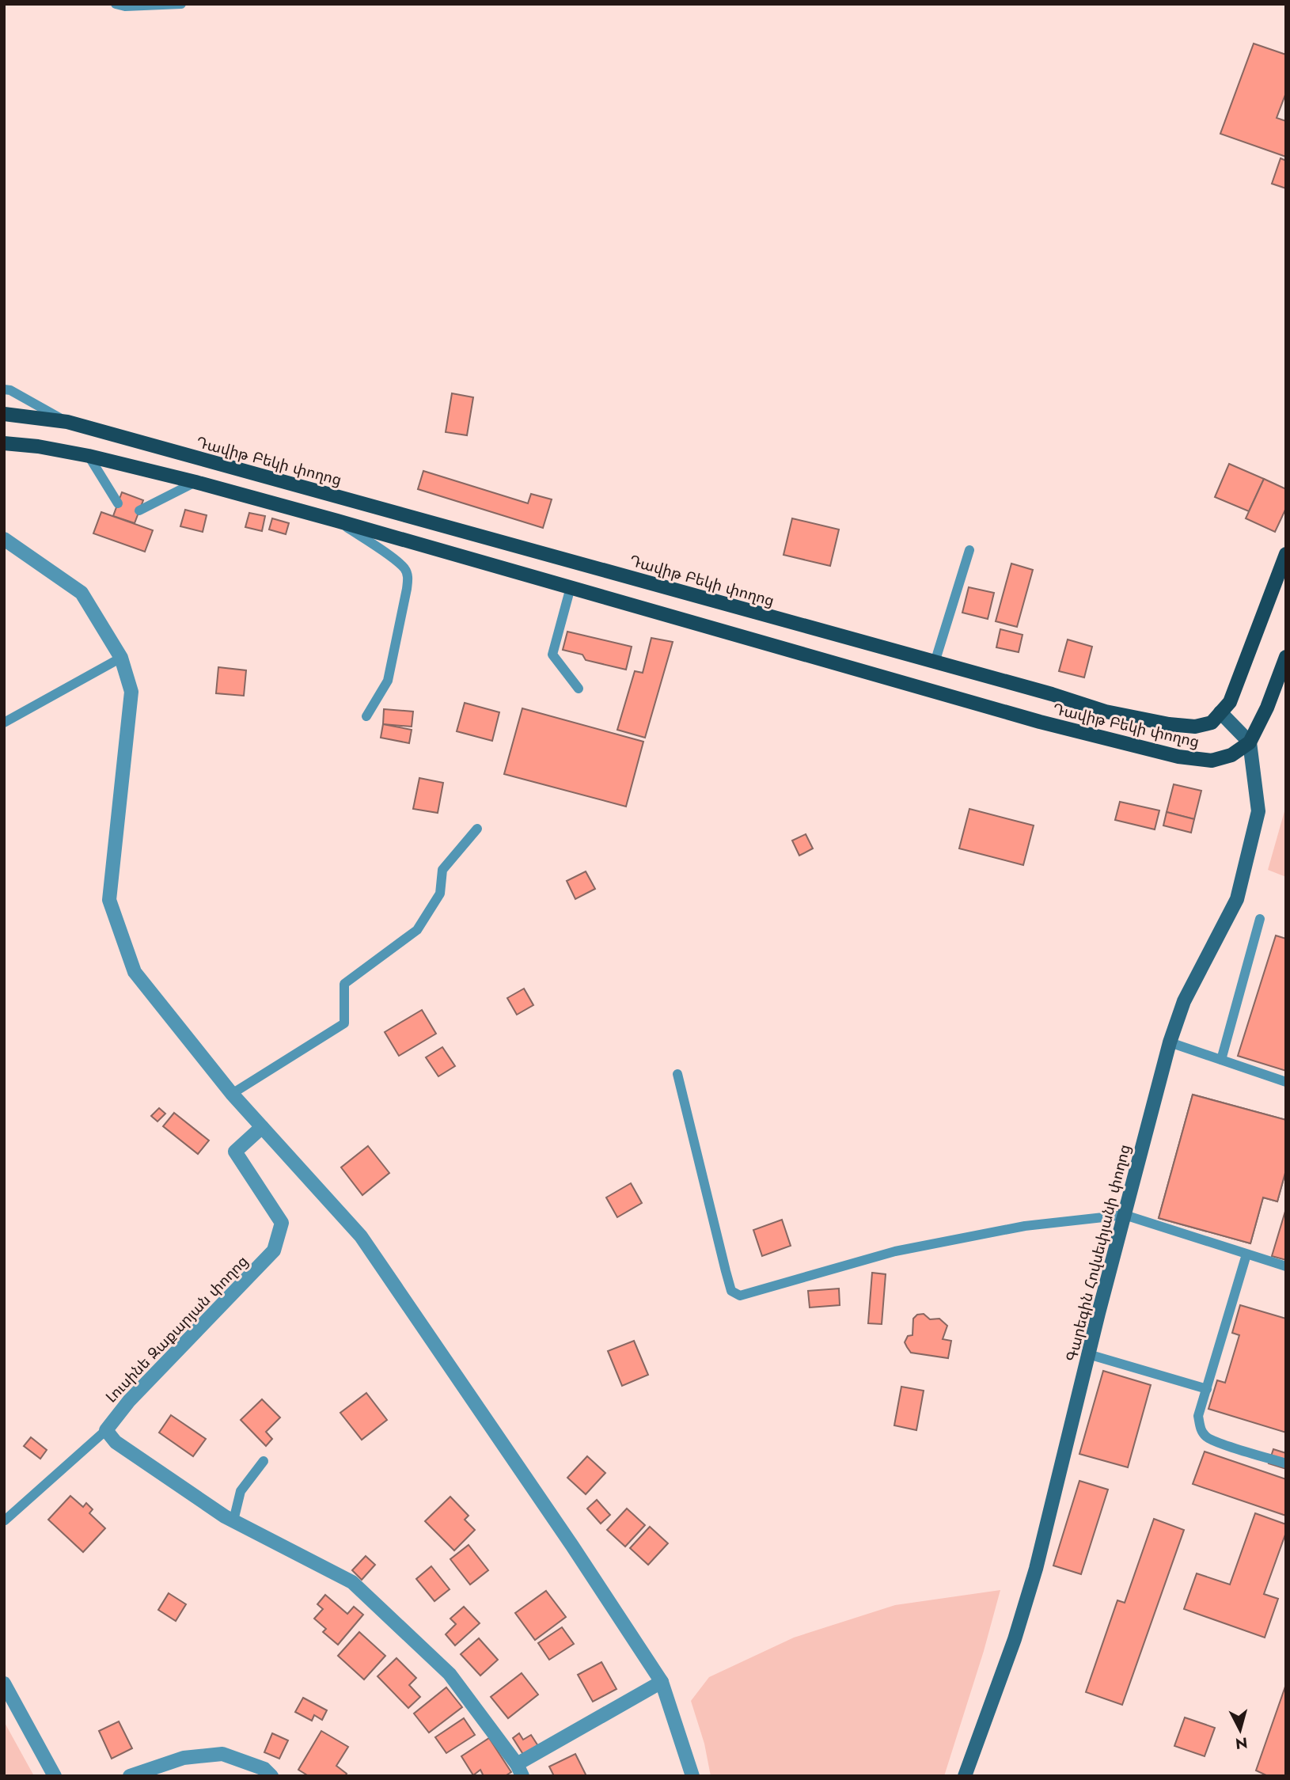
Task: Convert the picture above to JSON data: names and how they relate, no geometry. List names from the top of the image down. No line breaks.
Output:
{"streets":{"main road":["Դավիթ Բեկի փողոց","Գարեգին Հովսեփյանի փողոց"],"street":["Լուսինե Զաքարյան փողոց"]},"crossings":[["Դավիթ Բեկի փողոց","Գարեգին Հովսեփյանի փողոց"]],"north":"bottom"}
